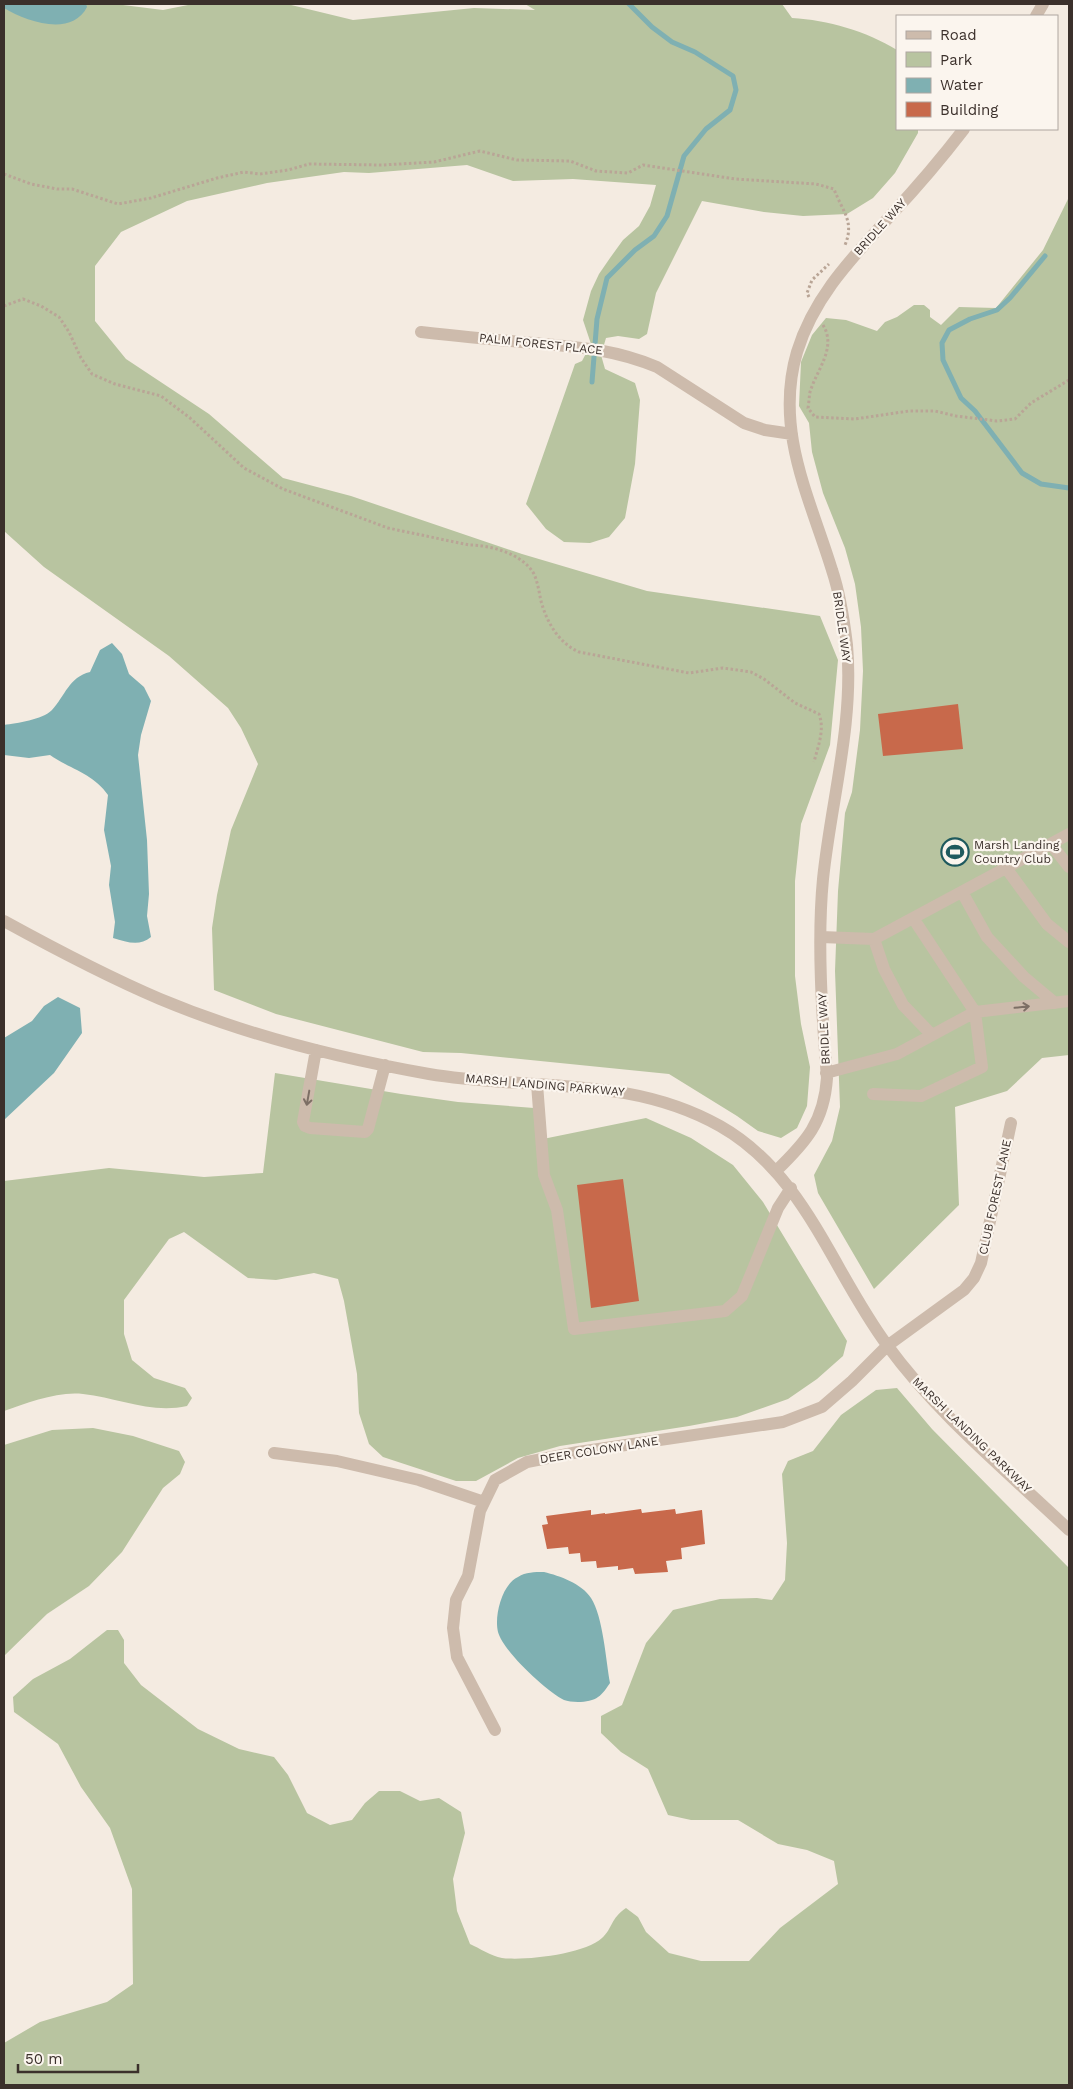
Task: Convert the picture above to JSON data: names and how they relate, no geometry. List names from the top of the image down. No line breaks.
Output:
{"streets":{"street":["BRIDLE WAY","PALM FOREST PLACE","MARSH LANDING PARKWAY","CLUB FOREST LANE","DEER COLONY LANE"]},"crossings":[["BRIDLE WAY","PALM FOREST PLACE"],["BRIDLE WAY","MARSH LANDING PARKWAY"],["MARSH LANDING PARKWAY","CLUB FOREST LANE"],["MARSH LANDING PARKWAY","DEER COLONY LANE"],["CLUB FOREST LANE","DEER COLONY LANE"]],"places":{"sports":["Marsh Landing Country Club"]},"legend":["Road","Park","Water","Building"],"scale_bar":"50 m"}
